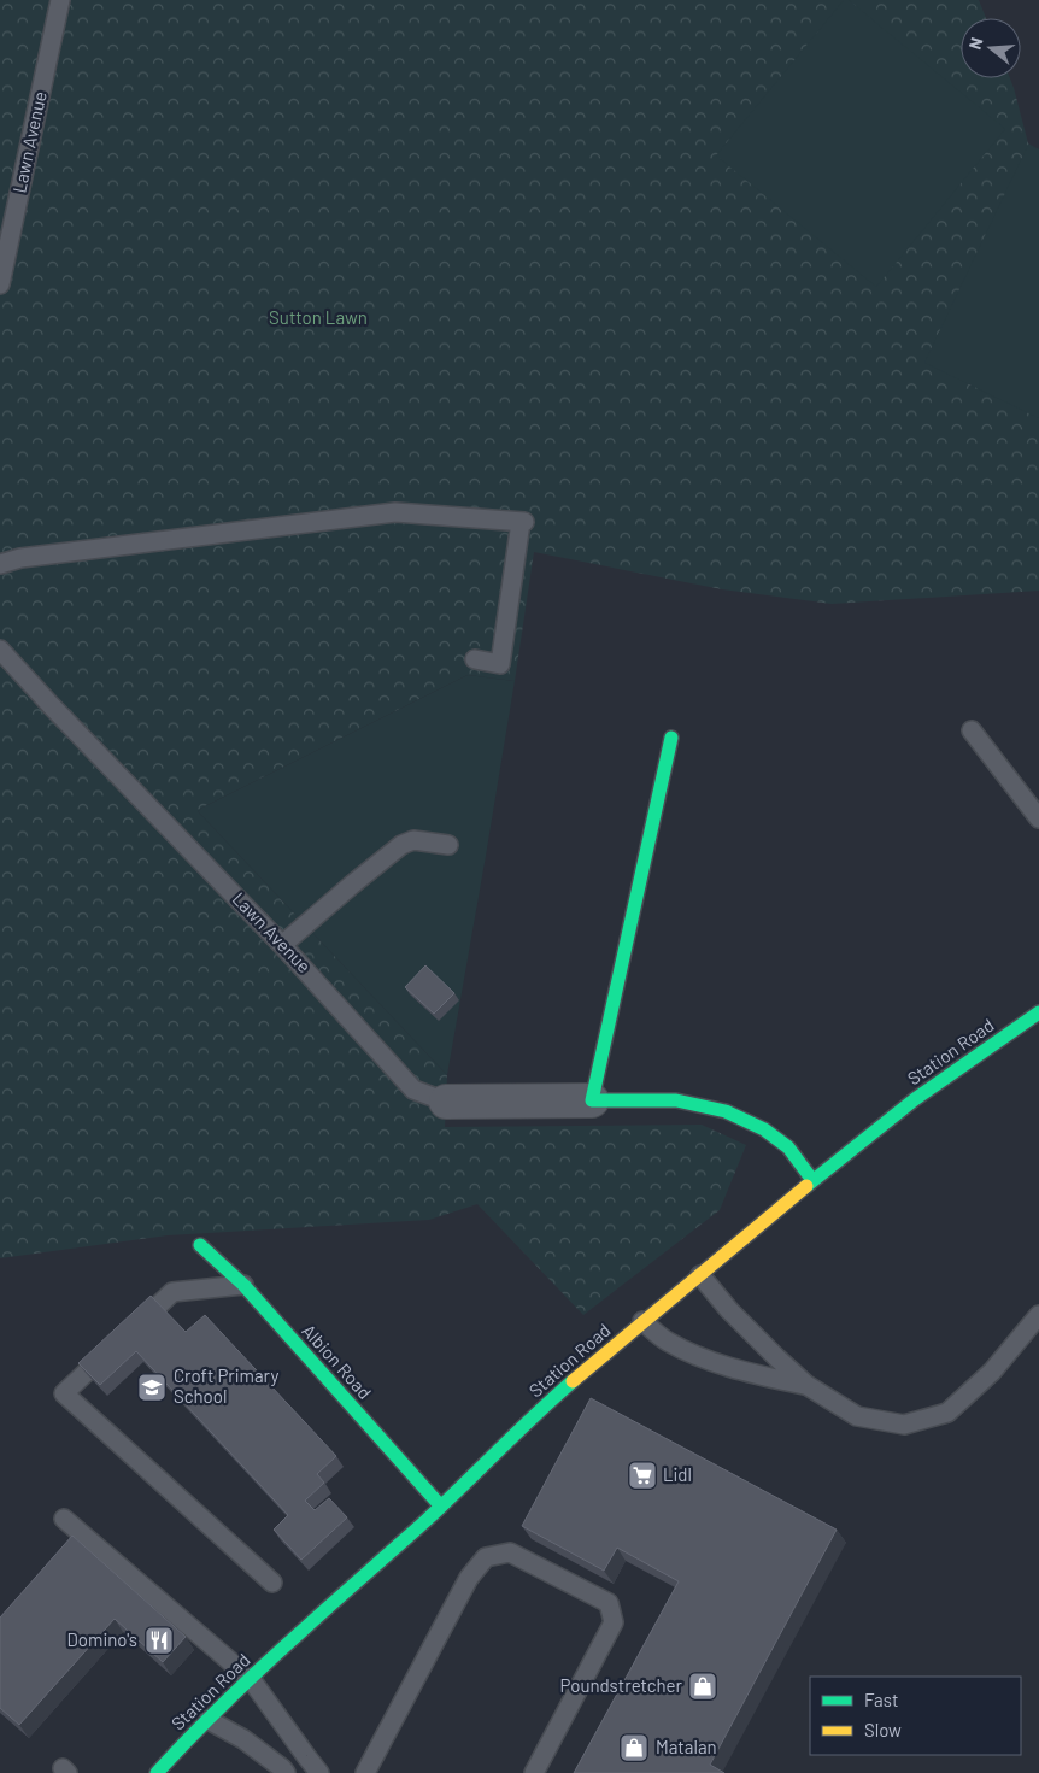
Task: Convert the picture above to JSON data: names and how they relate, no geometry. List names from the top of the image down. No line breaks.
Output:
{"streets":{"street":["Lawn Avenue","Station Road","Albion Road"]},"crossings":[["Lawn Avenue","Station Road"],["Station Road","Albion Road"]],"parks":["Sutton Lawn"],"places":{"school or university":["Croft Primary School"],"supermarket":["Lidl"],"restaurant":["Domino's"],"shop":["Poundstretcher","Matalan"]},"legend":["Fast","Slow"],"north":"left"}
